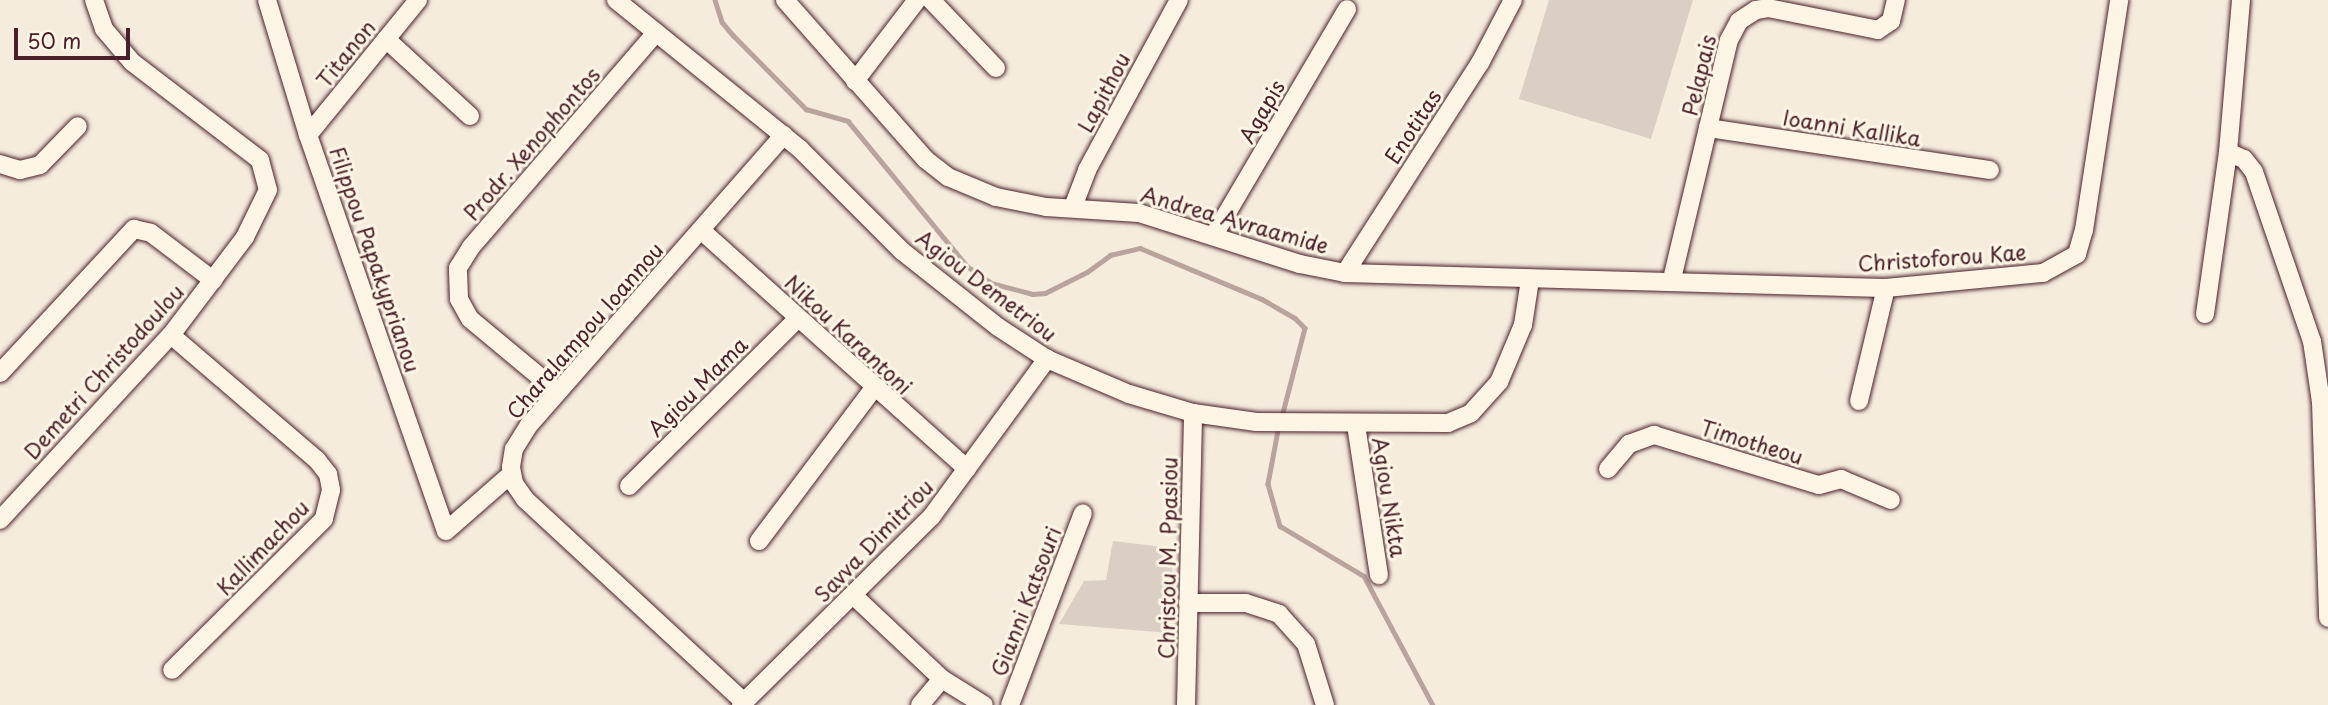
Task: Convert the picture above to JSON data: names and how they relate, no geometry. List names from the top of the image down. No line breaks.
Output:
{"streets":{"street":["Titanon","Pelapais","Lapithou","Agapis","Enotitas","Ioanni Kallika","Prodr. Xenophontos","Andrea Avraamide","Christoforou Kae","Filippou Papakyprianou","Agiou Demetriou","Charalampou Ioannou","Nikou Karantoni","Demetri Christodoulou","Agiou Mama","Timotheou","Agiou Nikta","Savva Dimitriou","Kallimachou","Christou M. Ppasiou","Gianni Katsouri"]},"crossings":[["Titanon","Filippou Papakyprianou"],["Pelapais","Ioanni Kallika"],["Pelapais","Andrea Avraamide"],["Pelapais","Christoforou Kae"],["Lapithou","Andrea Avraamide"],["Agapis","Andrea Avraamide"],["Enotitas","Andrea Avraamide"],["Prodr. Xenophontos","Agiou Demetriou"],["Prodr. Xenophontos","Charalampou Ioannou"],["Andrea Avraamide","Christoforou Kae"],["Andrea Avraamide","Agiou Demetriou"],["Filippou Papakyprianou","Charalampou Ioannou"],["Agiou Demetriou","Charalampou Ioannou"],["Agiou Demetriou","Agiou Nikta"],["Agiou Demetriou","Savva Dimitriou"],["Agiou Demetriou","Christou M. Ppasiou"],["Charalampou Ioannou","Nikou Karantoni"],["Nikou Karantoni","Agiou Mama"],["Nikou Karantoni","Savva Dimitriou"],["Demetri Christodoulou","Kallimachou"]],"scale_bar":"50 m"}
